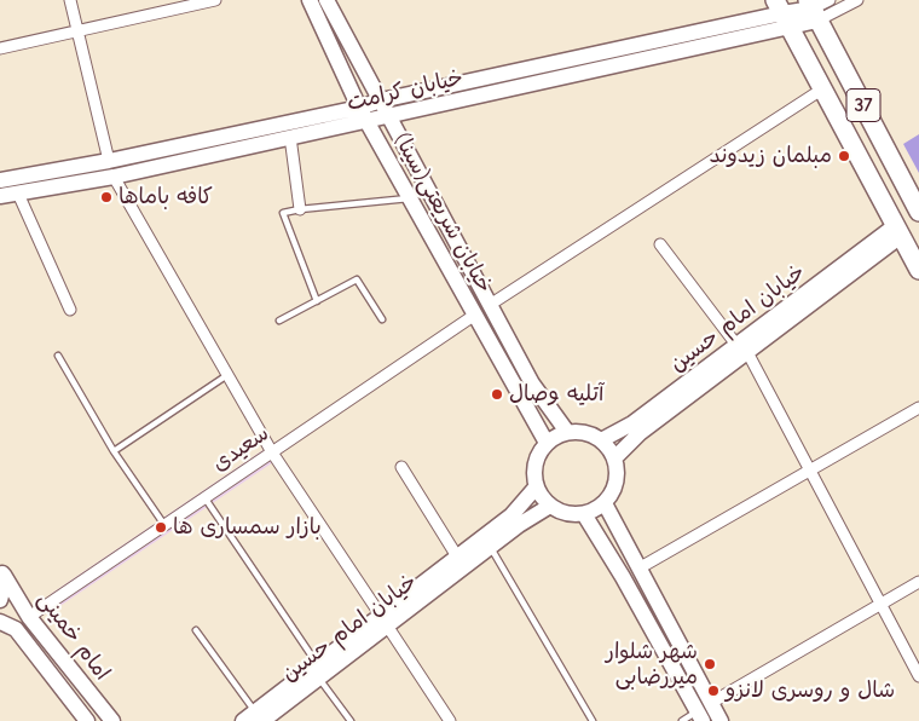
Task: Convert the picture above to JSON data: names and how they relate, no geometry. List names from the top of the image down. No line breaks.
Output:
{"streets":{"main road":["خیابان کرامت","37","خیابان شریعتی(سینا)","خیابان امام حسین","امام خمینی"],"street":["سعیدی"]},"crossings":[["خیابان کرامت","37"],["خیابان کرامت","خیابان شریعتی(سینا)"],["37","خیابان امام حسین"],["خیابان شریعتی(سینا)","خیابان امام حسین"],["خیابان شریعتی(سینا)","سعیدی"],["سعیدی","امام خمینی"]],"places":["مبلمان زیدوند","کافه باماها","آتلیه وصال","بازار سمساری ها","شهر شلوار میررضابی","شال و روسری لانزو"]}
